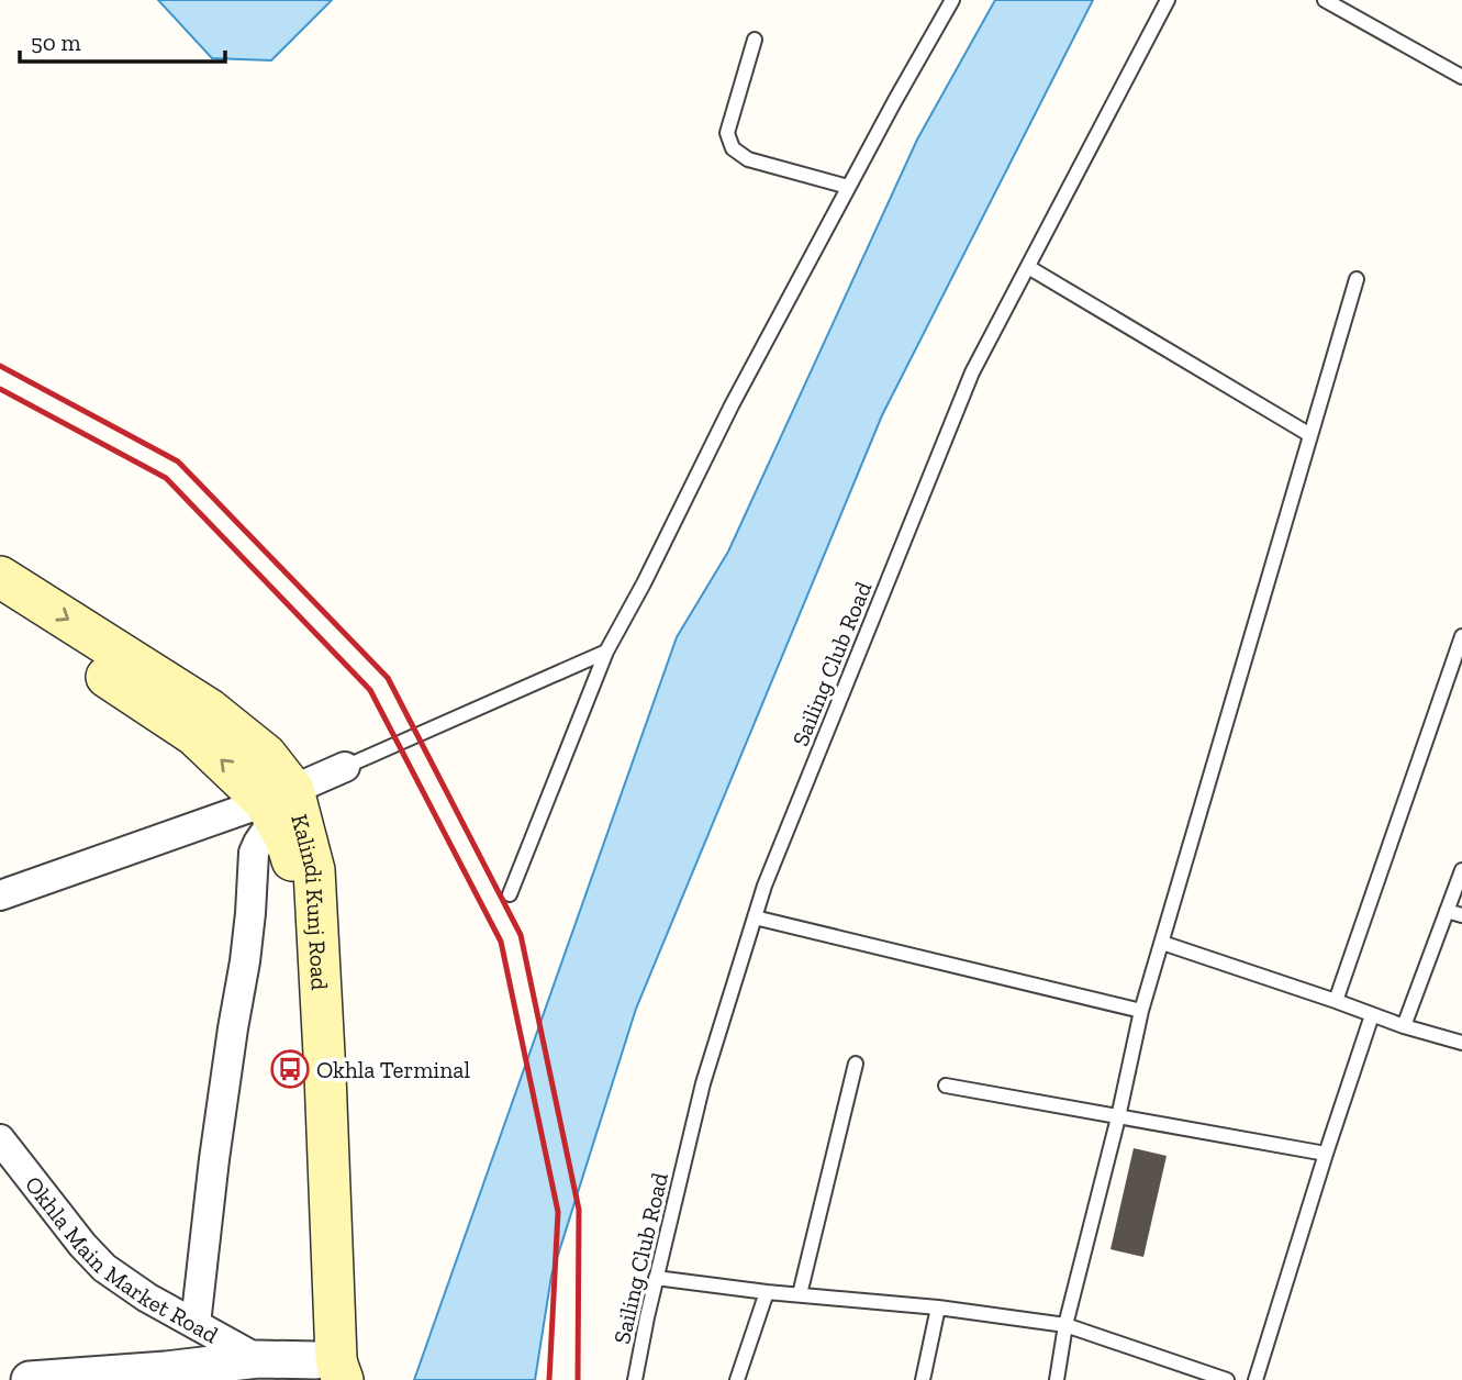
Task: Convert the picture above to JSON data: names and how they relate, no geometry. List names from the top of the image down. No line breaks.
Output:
{"streets":{"main road":["Kalindi Kunj Road"],"street":["Okhla Main Market Road"],"lane":["Sailing Club Road"]},"places":{"bus stop":["Okhla Terminal"]},"scale_bar":"50 m"}
